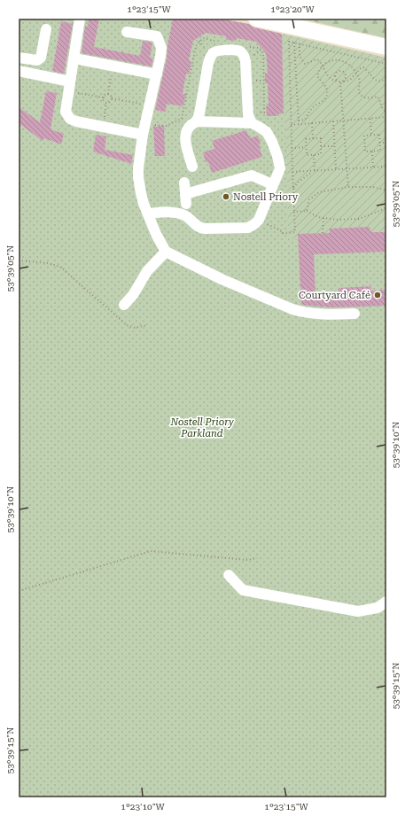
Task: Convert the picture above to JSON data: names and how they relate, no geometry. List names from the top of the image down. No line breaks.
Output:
{"parks":["Nostell Priory Parkland"],"places":["Nostell Priory","Courtyard Café"],"coordinates":["1°23'15\"W","1°23'20\"W","53°39'05\"N","53°39'10\"N","53°39'15\"N","1°23'10\"W"]}
